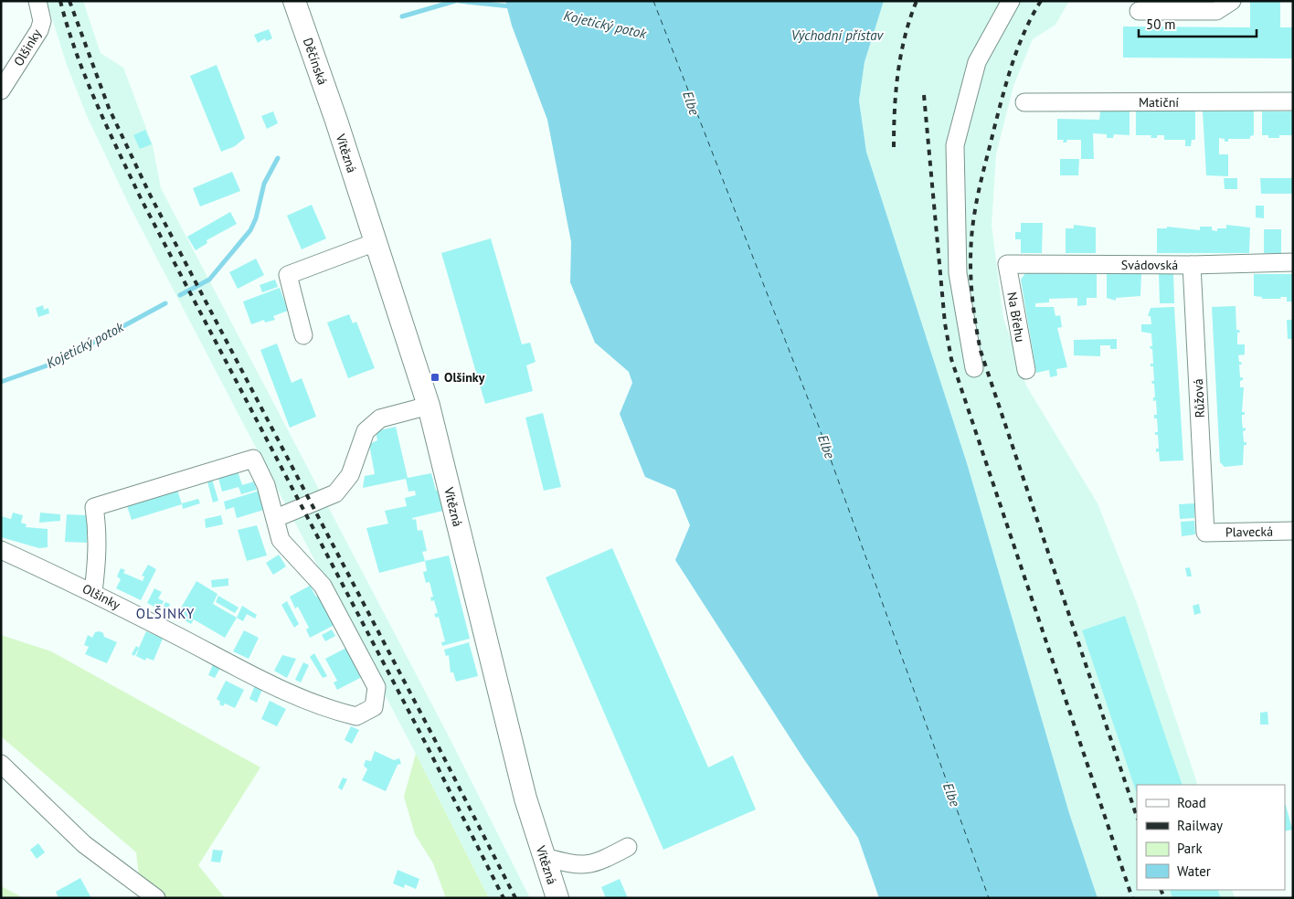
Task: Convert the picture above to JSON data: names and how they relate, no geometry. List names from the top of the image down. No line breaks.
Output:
{"streets":{"main road":["Děčínská","Vítězná"],"street":["Olšinky","Matiční","Svádovská","Na Břehu","Růžová","Plavecká"]},"crossings":[["Děčínská","Vítězná"],["Svádovská","Na Břehu"],["Svádovská","Růžová"],["Růžová","Plavecká"]],"districts":["OLŠINKY"],"water":["Kojetický potok","Východní přístav","Elbe"],"places":{"transit":["Olšinky"]},"legend":["Road","Railway","Park","Water"],"scale_bar":"50 m"}
